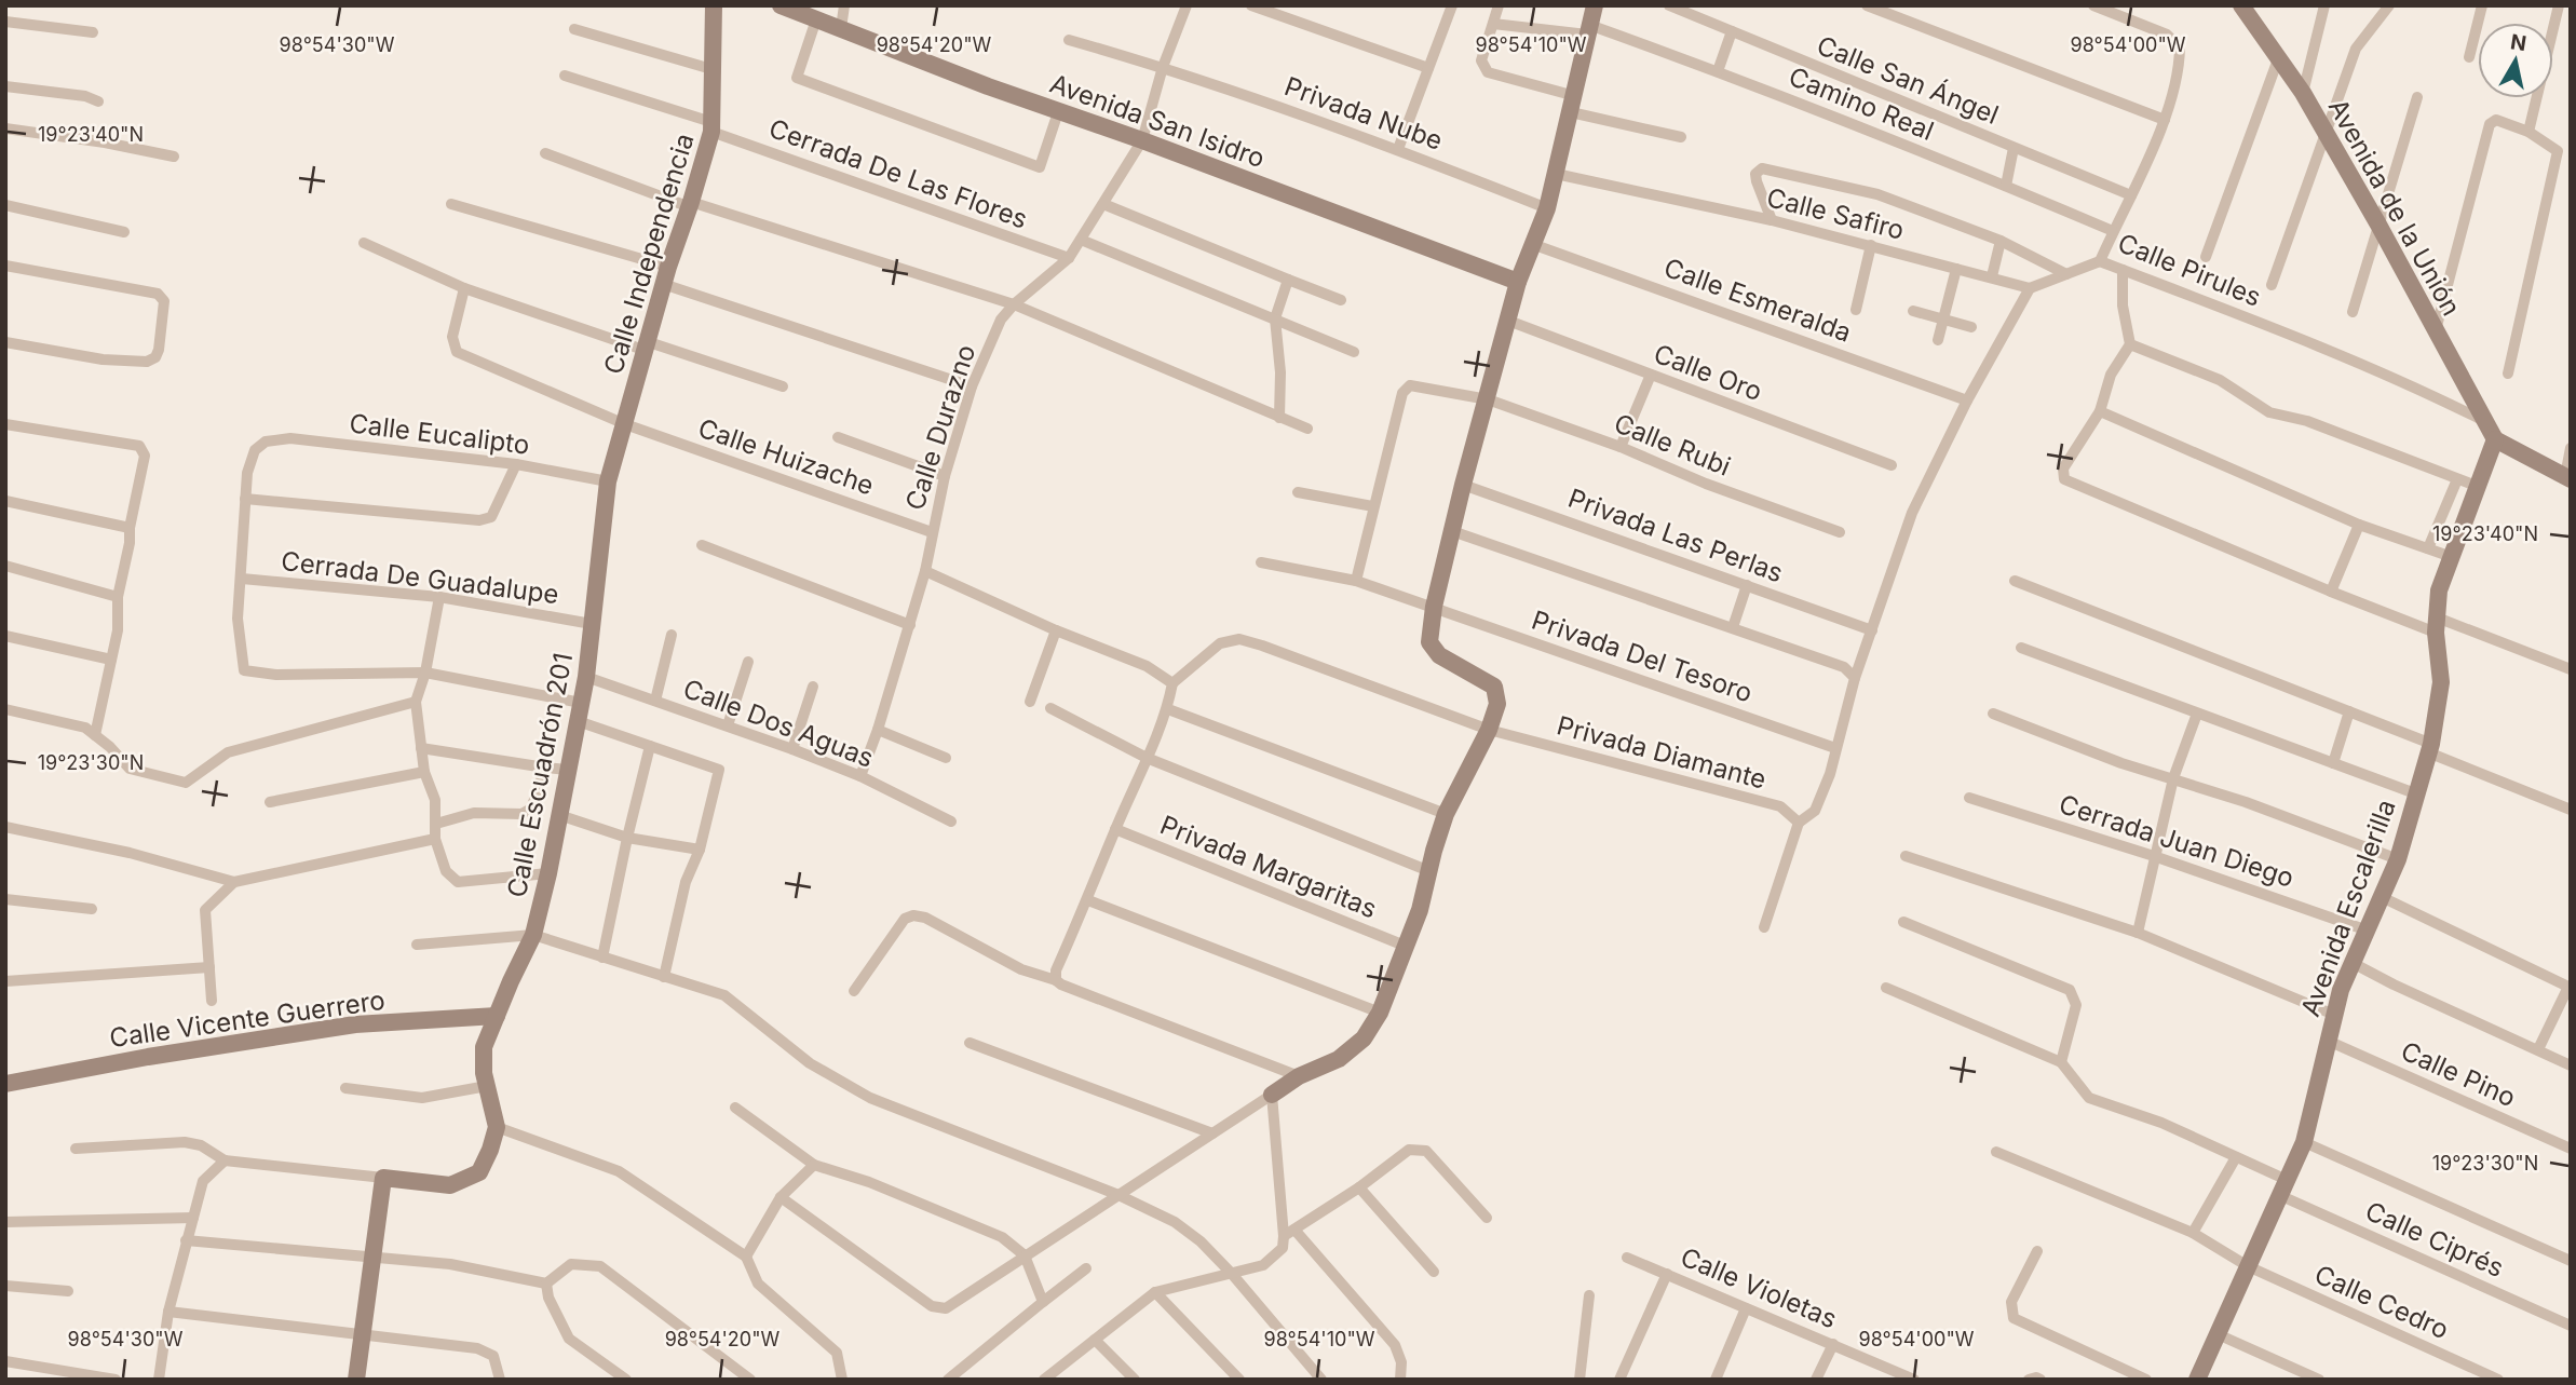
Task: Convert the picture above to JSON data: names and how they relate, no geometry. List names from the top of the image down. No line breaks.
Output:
{"streets":{"main road":["Avenida San Isidro","Avenida de la Unión","Calle Independencia","Calle Escuadrón 201","Avenida Escalerilla","Calle Vicente Guerrero"],"street":["Calle San Ángel","Camino Real","Privada Nube","Cerrada De Las Flores","Calle Safiro","Calle Pirules","Calle Esmeralda","Calle Oro","Calle Durazno","Calle Eucalipto","Calle Rubi","Calle Huizache","Privada Las Perlas","Cerrada De Guadalupe","Privada Del Tesoro","Calle Dos Aguas","Privada Diamante","Cerrada Juan Diego","Privada Margaritas","Calle Pino","Calle Ciprés","Calle Violetas","Calle Cedro"]},"crossings":[["Calle San Ángel","Calle Pirules"],["Camino Real","Calle Pirules"],["Privada Nube","Calle Durazno"],["Avenida San Isidro","Calle Durazno"],["Cerrada De Las Flores","Calle Independencia"],["Cerrada De Las Flores","Calle Durazno"],["Avenida de la Unión","Calle Pirules"],["Avenida de la Unión","Avenida Escalerilla"],["Calle Independencia","Calle Huizache"],["Calle Independencia","Calle Escuadrón 201"],["Calle Durazno","Calle Huizache"],["Calle Durazno","Calle Dos Aguas"],["Calle Eucalipto","Calle Escuadrón 201"],["Calle Huizache","Calle Escuadrón 201"],["Cerrada De Guadalupe","Calle Escuadrón 201"],["Calle Dos Aguas","Calle Escuadrón 201"],["Calle Escuadrón 201","Calle Vicente Guerrero"],["Cerrada Juan Diego","Avenida Escalerilla"],["Avenida Escalerilla","Calle Pino"],["Avenida Escalerilla","Calle Ciprés"],["Avenida Escalerilla","Calle Cedro"]],"north":"top","coordinates":["98°54'00\"W","98°54'30\"W","98°54'20\"W","98°54'10\"W","19°23'40\"N","19°23'30\"N"]}
